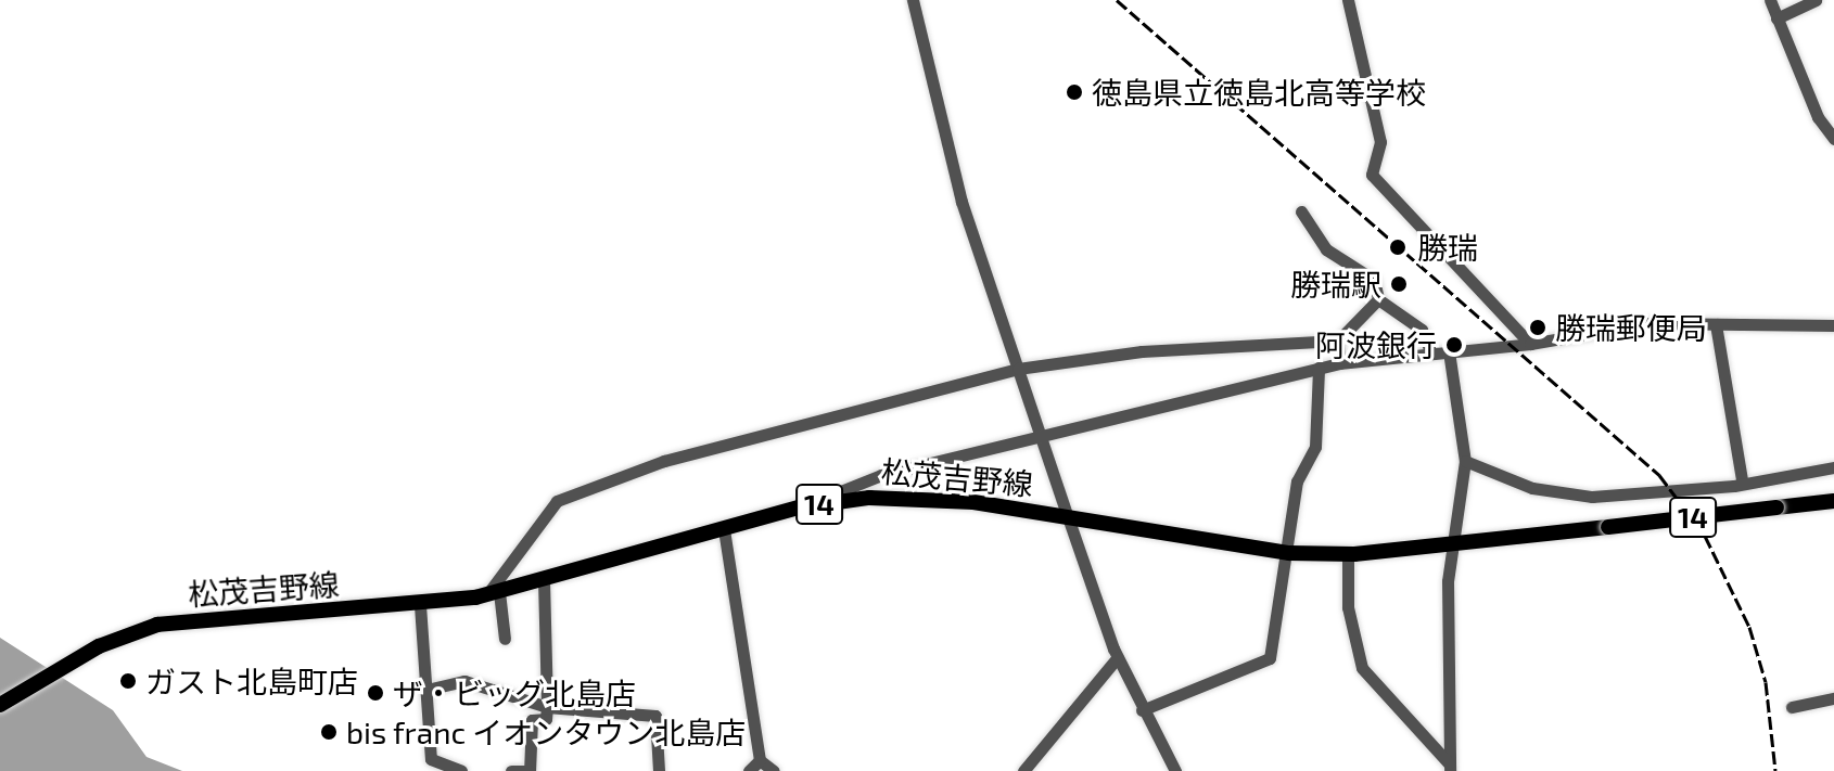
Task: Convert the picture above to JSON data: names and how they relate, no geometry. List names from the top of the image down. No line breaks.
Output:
{"streets":{"main road":["松茂吉野線","14"]},"places":["徳島県立徳島北高等学校","勝瑞","勝瑞駅","勝瑞郵便局","阿波銀行","ガスト北島町店","ザ・ビッグ北島店","bis franc イオンタウン北島店"]}
